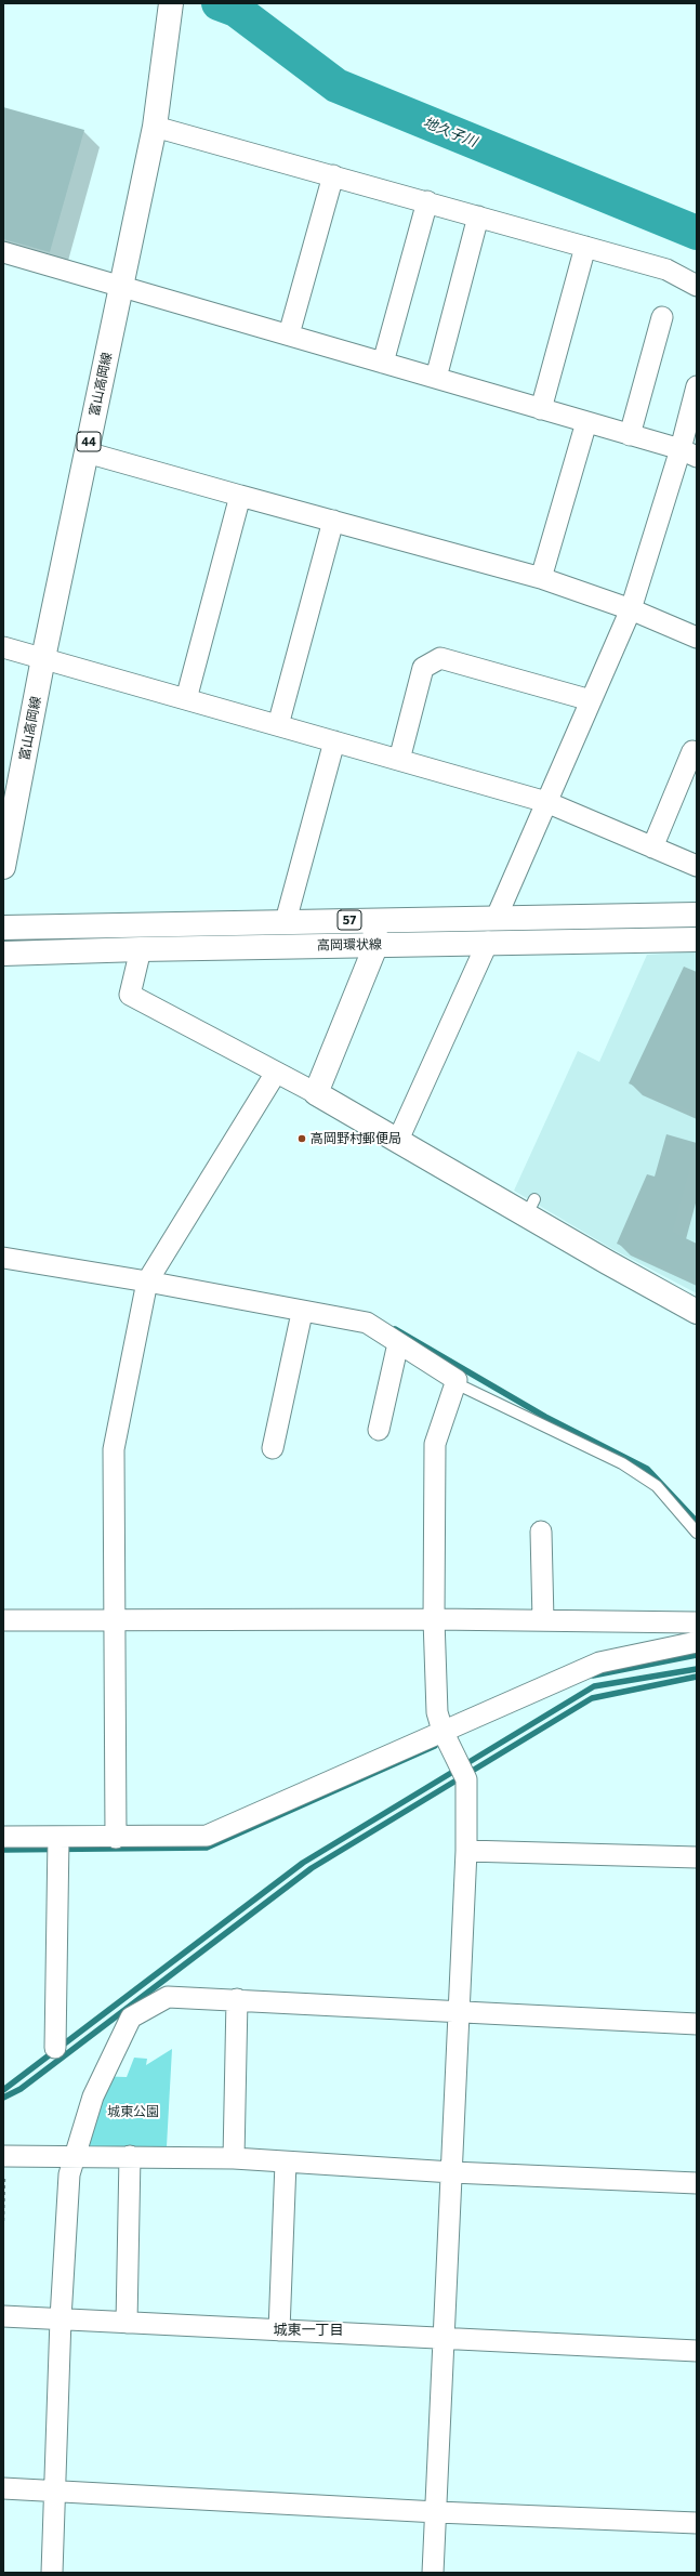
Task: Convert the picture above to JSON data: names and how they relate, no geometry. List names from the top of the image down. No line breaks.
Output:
{"streets":{"main road":["富山高岡線","44","57","高岡環状線"]},"districts":["城東一丁目"],"water":["地久子川"],"parks":["城東公園"],"places":["高岡野村郵便局"]}
